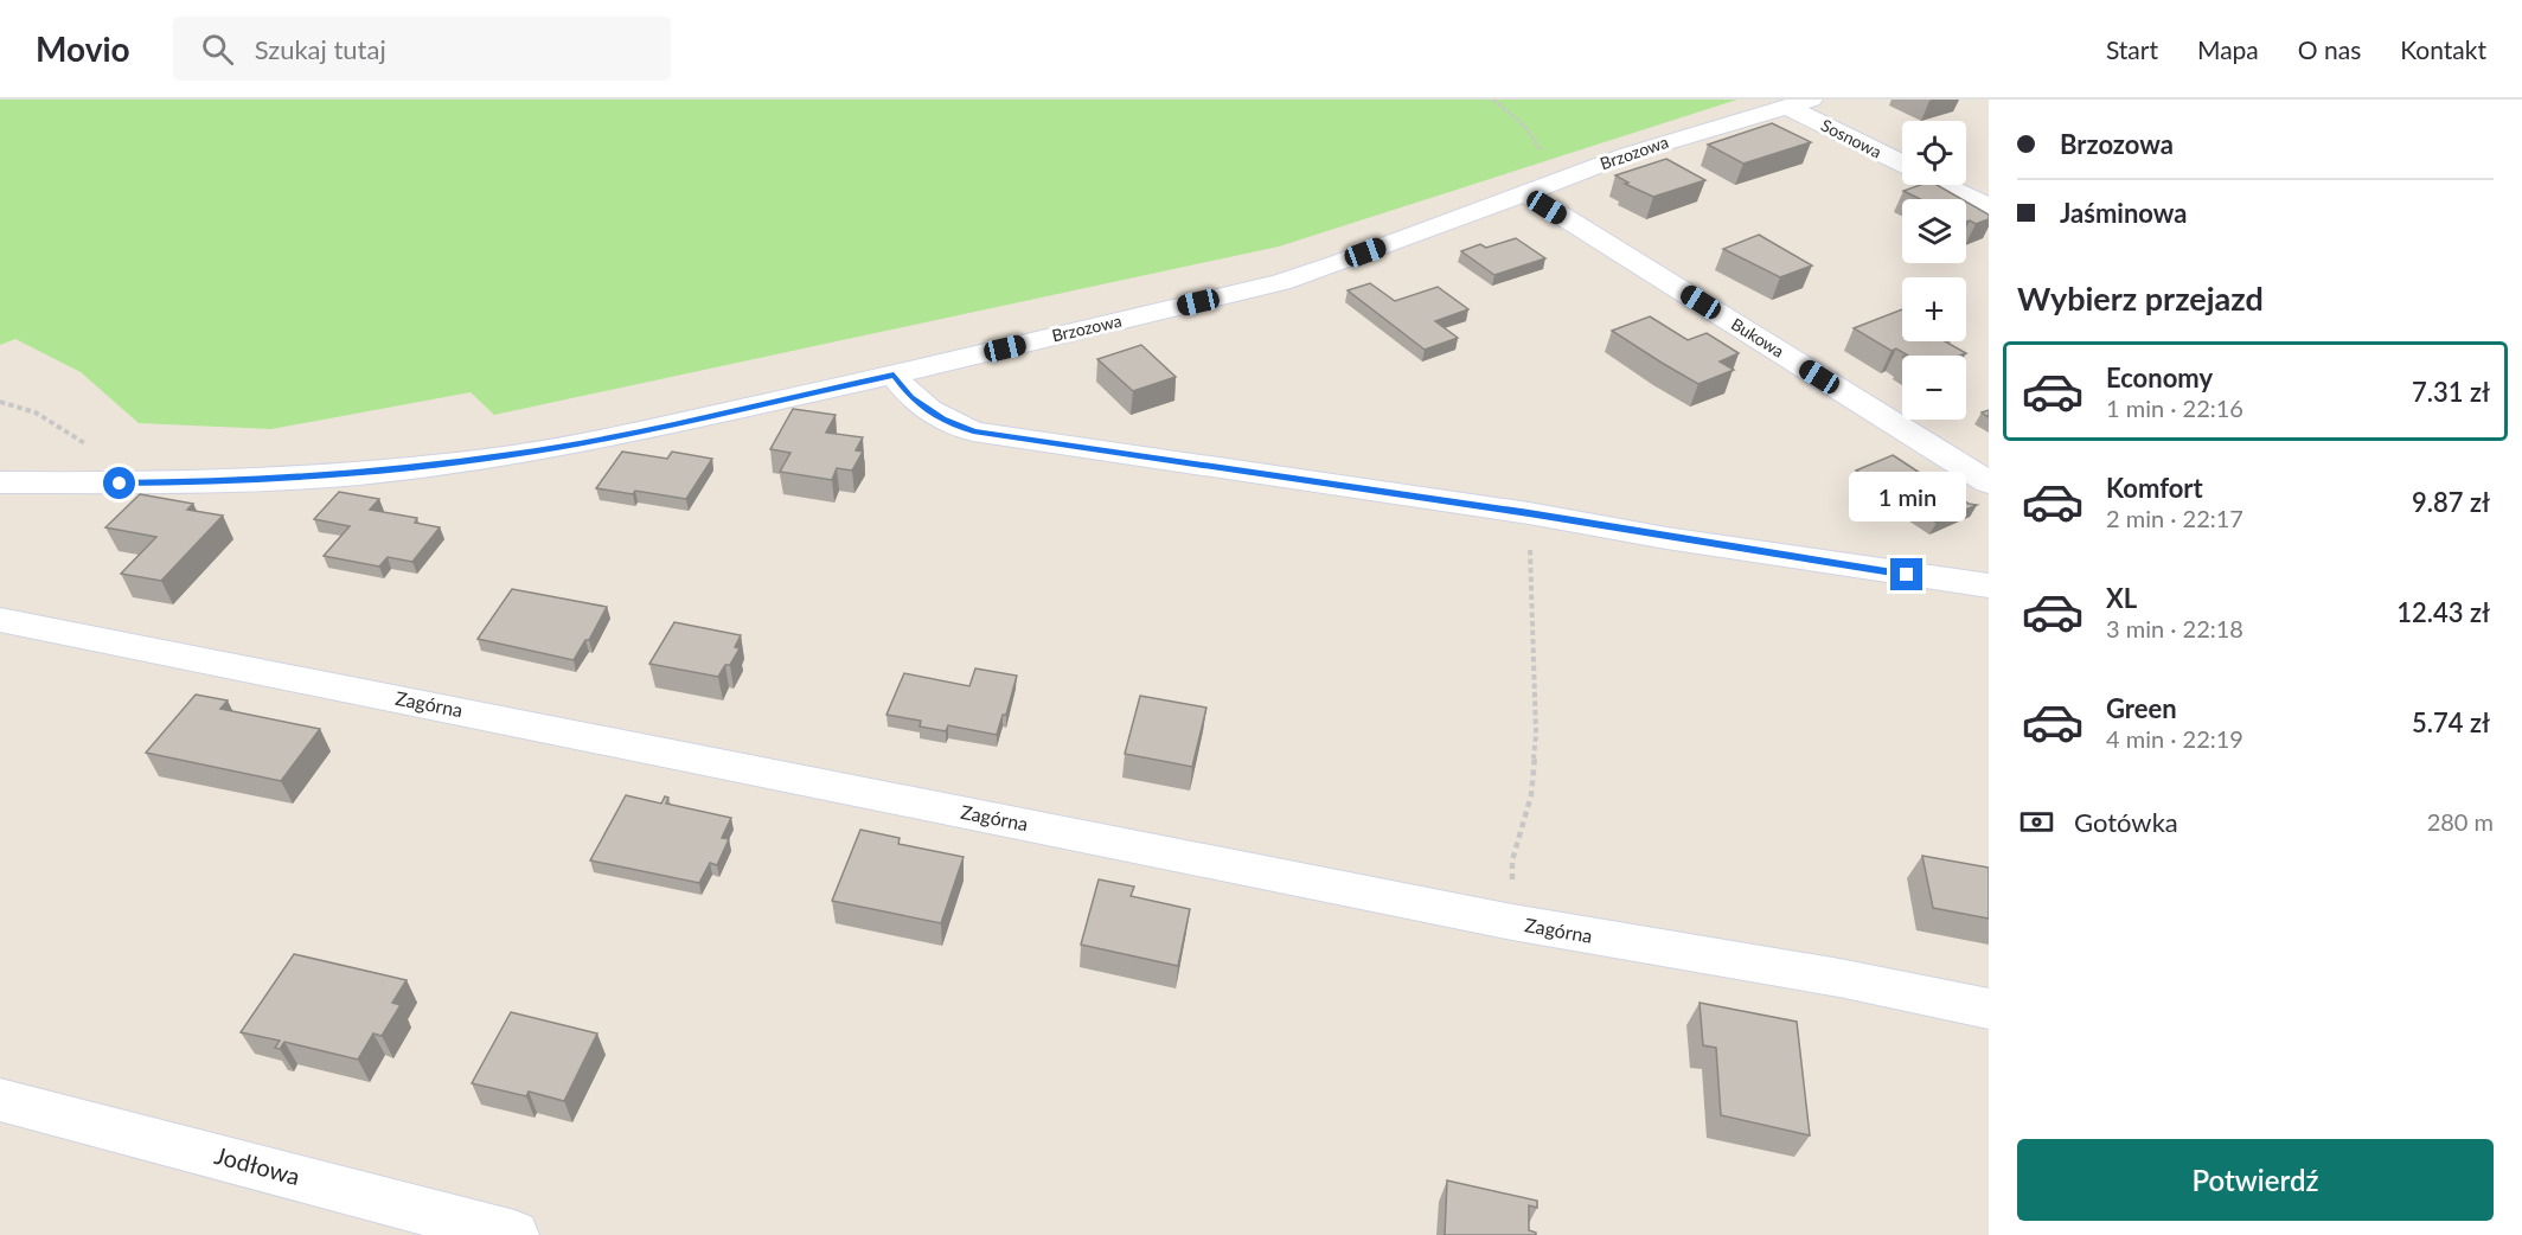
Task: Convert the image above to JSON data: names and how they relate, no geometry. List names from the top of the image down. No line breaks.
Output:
{"streets":{"street":["Sosnowa","Brzozowa","Bukowa","Zagórna","Jodłowa"]},"crossings":[["Sosnowa","Brzozowa"],["Brzozowa","Bukowa"]],"page":{"header":"Movio","search":"Szukaj tutaj","nav":["Start","Mapa","O nas","Kontakt"],"banner":["Brzozowa","Jaśminowa"],"map_buttons":["+","−"],"heading":"Wybierz przejazd","list":[{"name":"Economy","note":"1 min · 22:16","value":"7.31 zł"},{"name":"Komfort","note":"2 min · 22:17","value":"9.87 zł"},{"name":"XL","note":"3 min · 22:18","value":"12.43 zł"},{"name":"Green","note":"4 min · 22:19","value":"5.74 zł"}],"bubble":"1 min","pay":["Gotówka","280 m"],"buttons":"Potwierdź"}}
